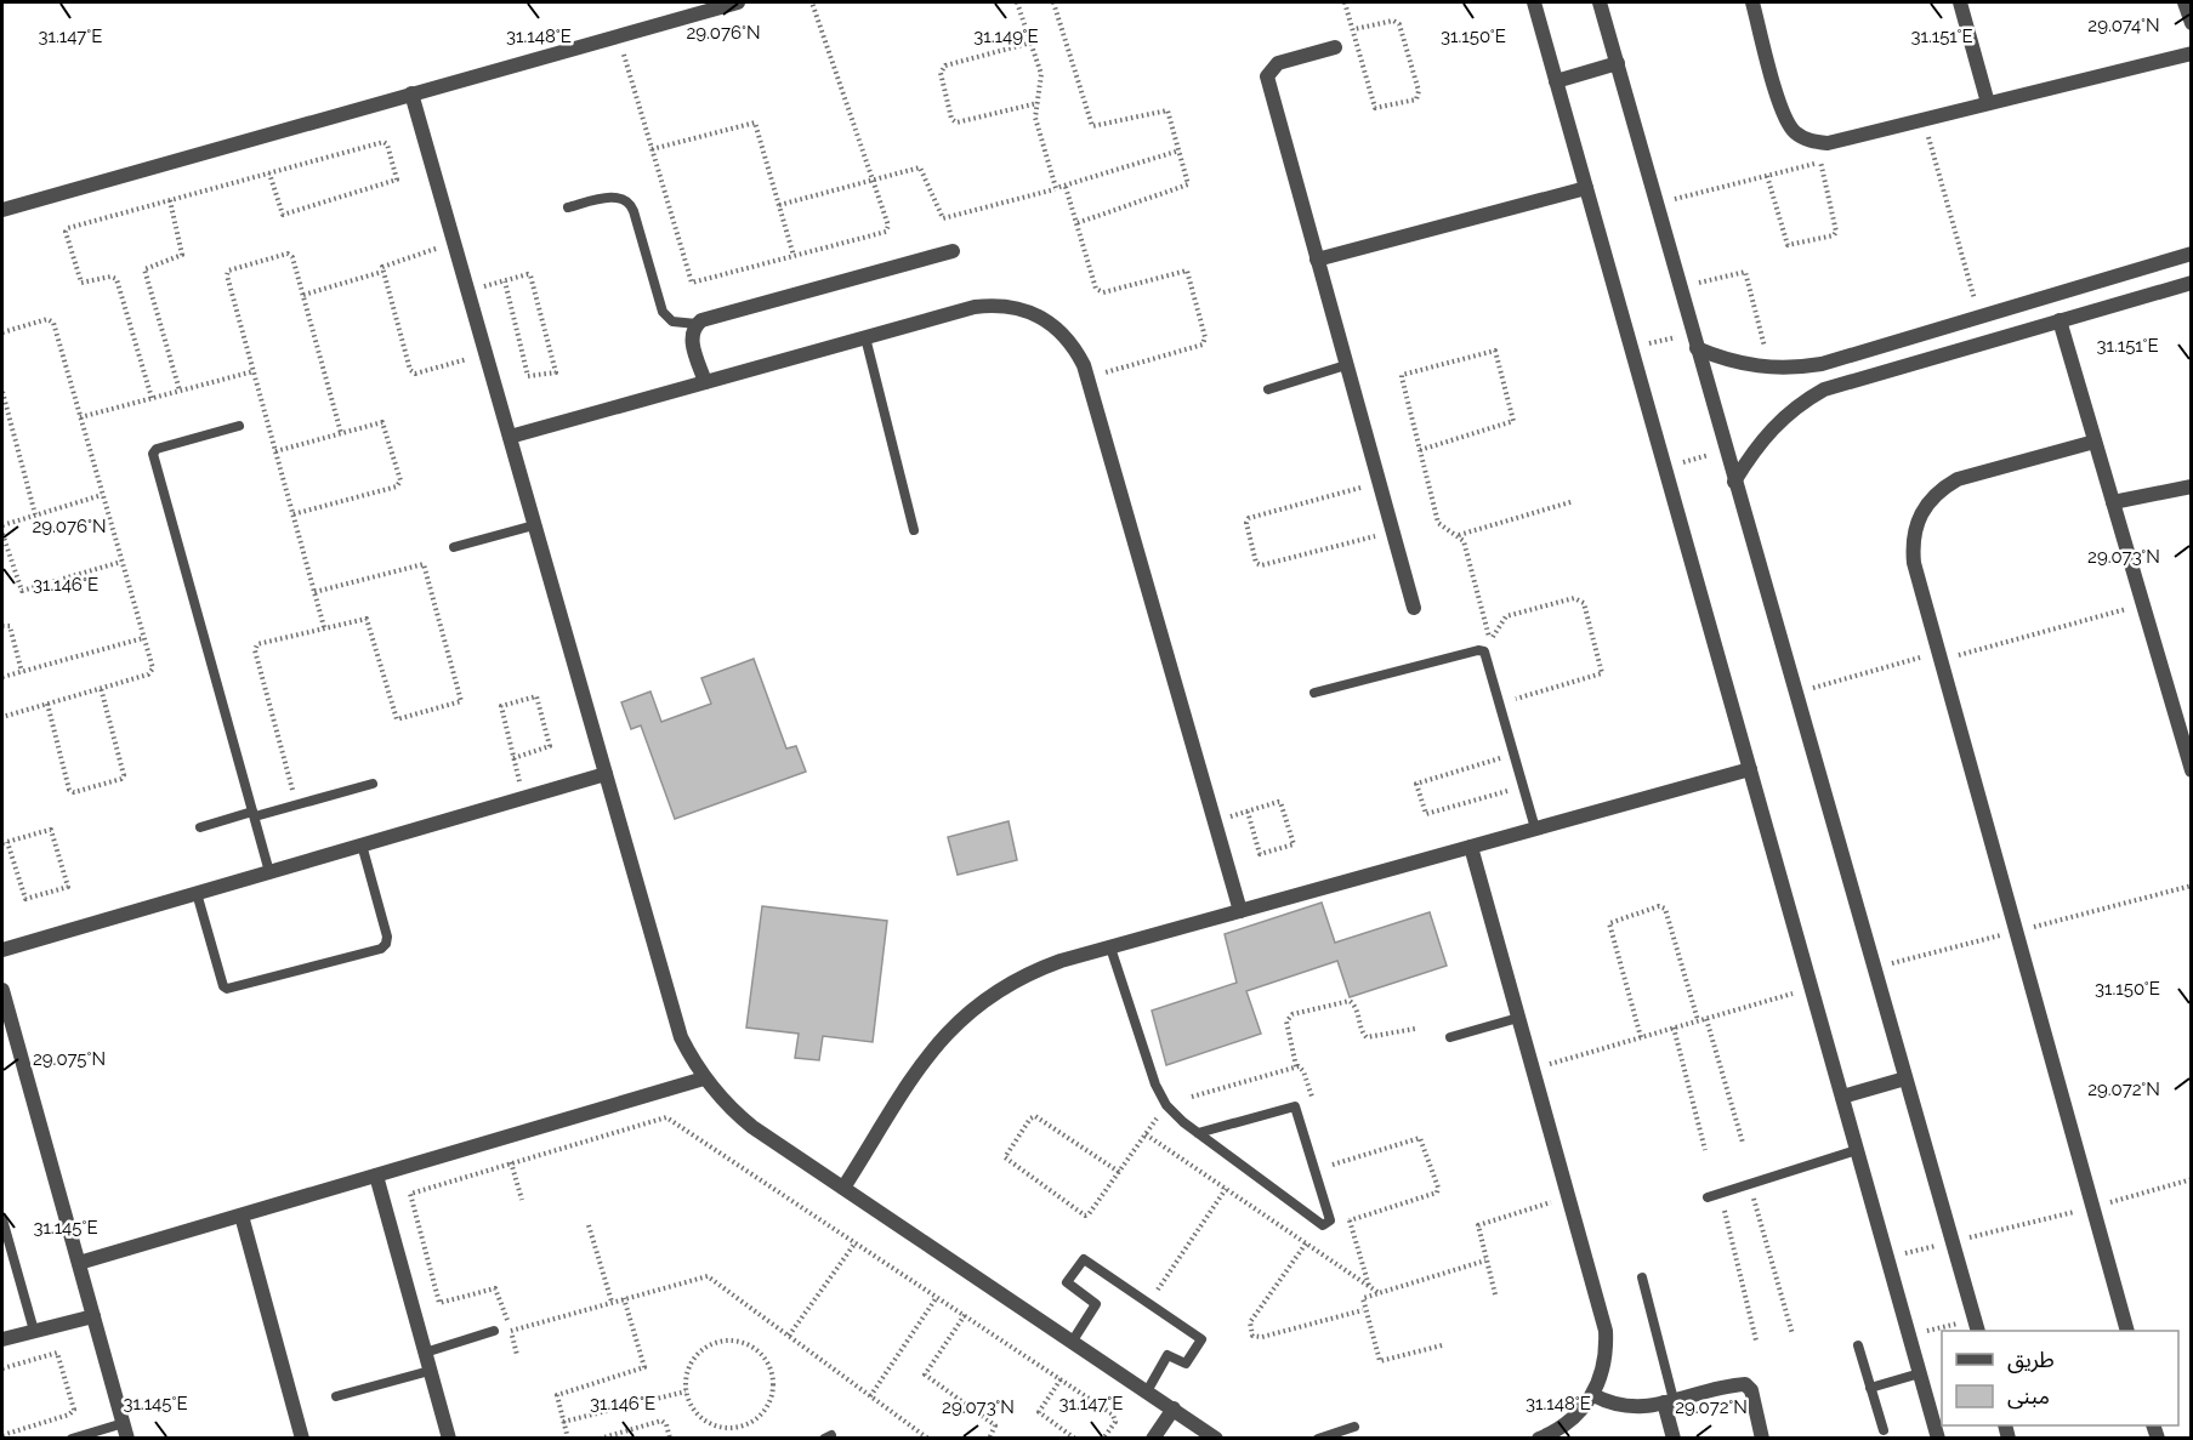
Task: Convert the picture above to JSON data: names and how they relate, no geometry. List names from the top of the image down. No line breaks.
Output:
{"legend":["طريق","مبنى"],"coordinates":["29.074°N","29.076°N","31.147°E","31.148°E","31.149°E","31.150°E","31.151°E","29.073°N","31.146°E","29.075°N","29.072°N","31.145°E"]}
